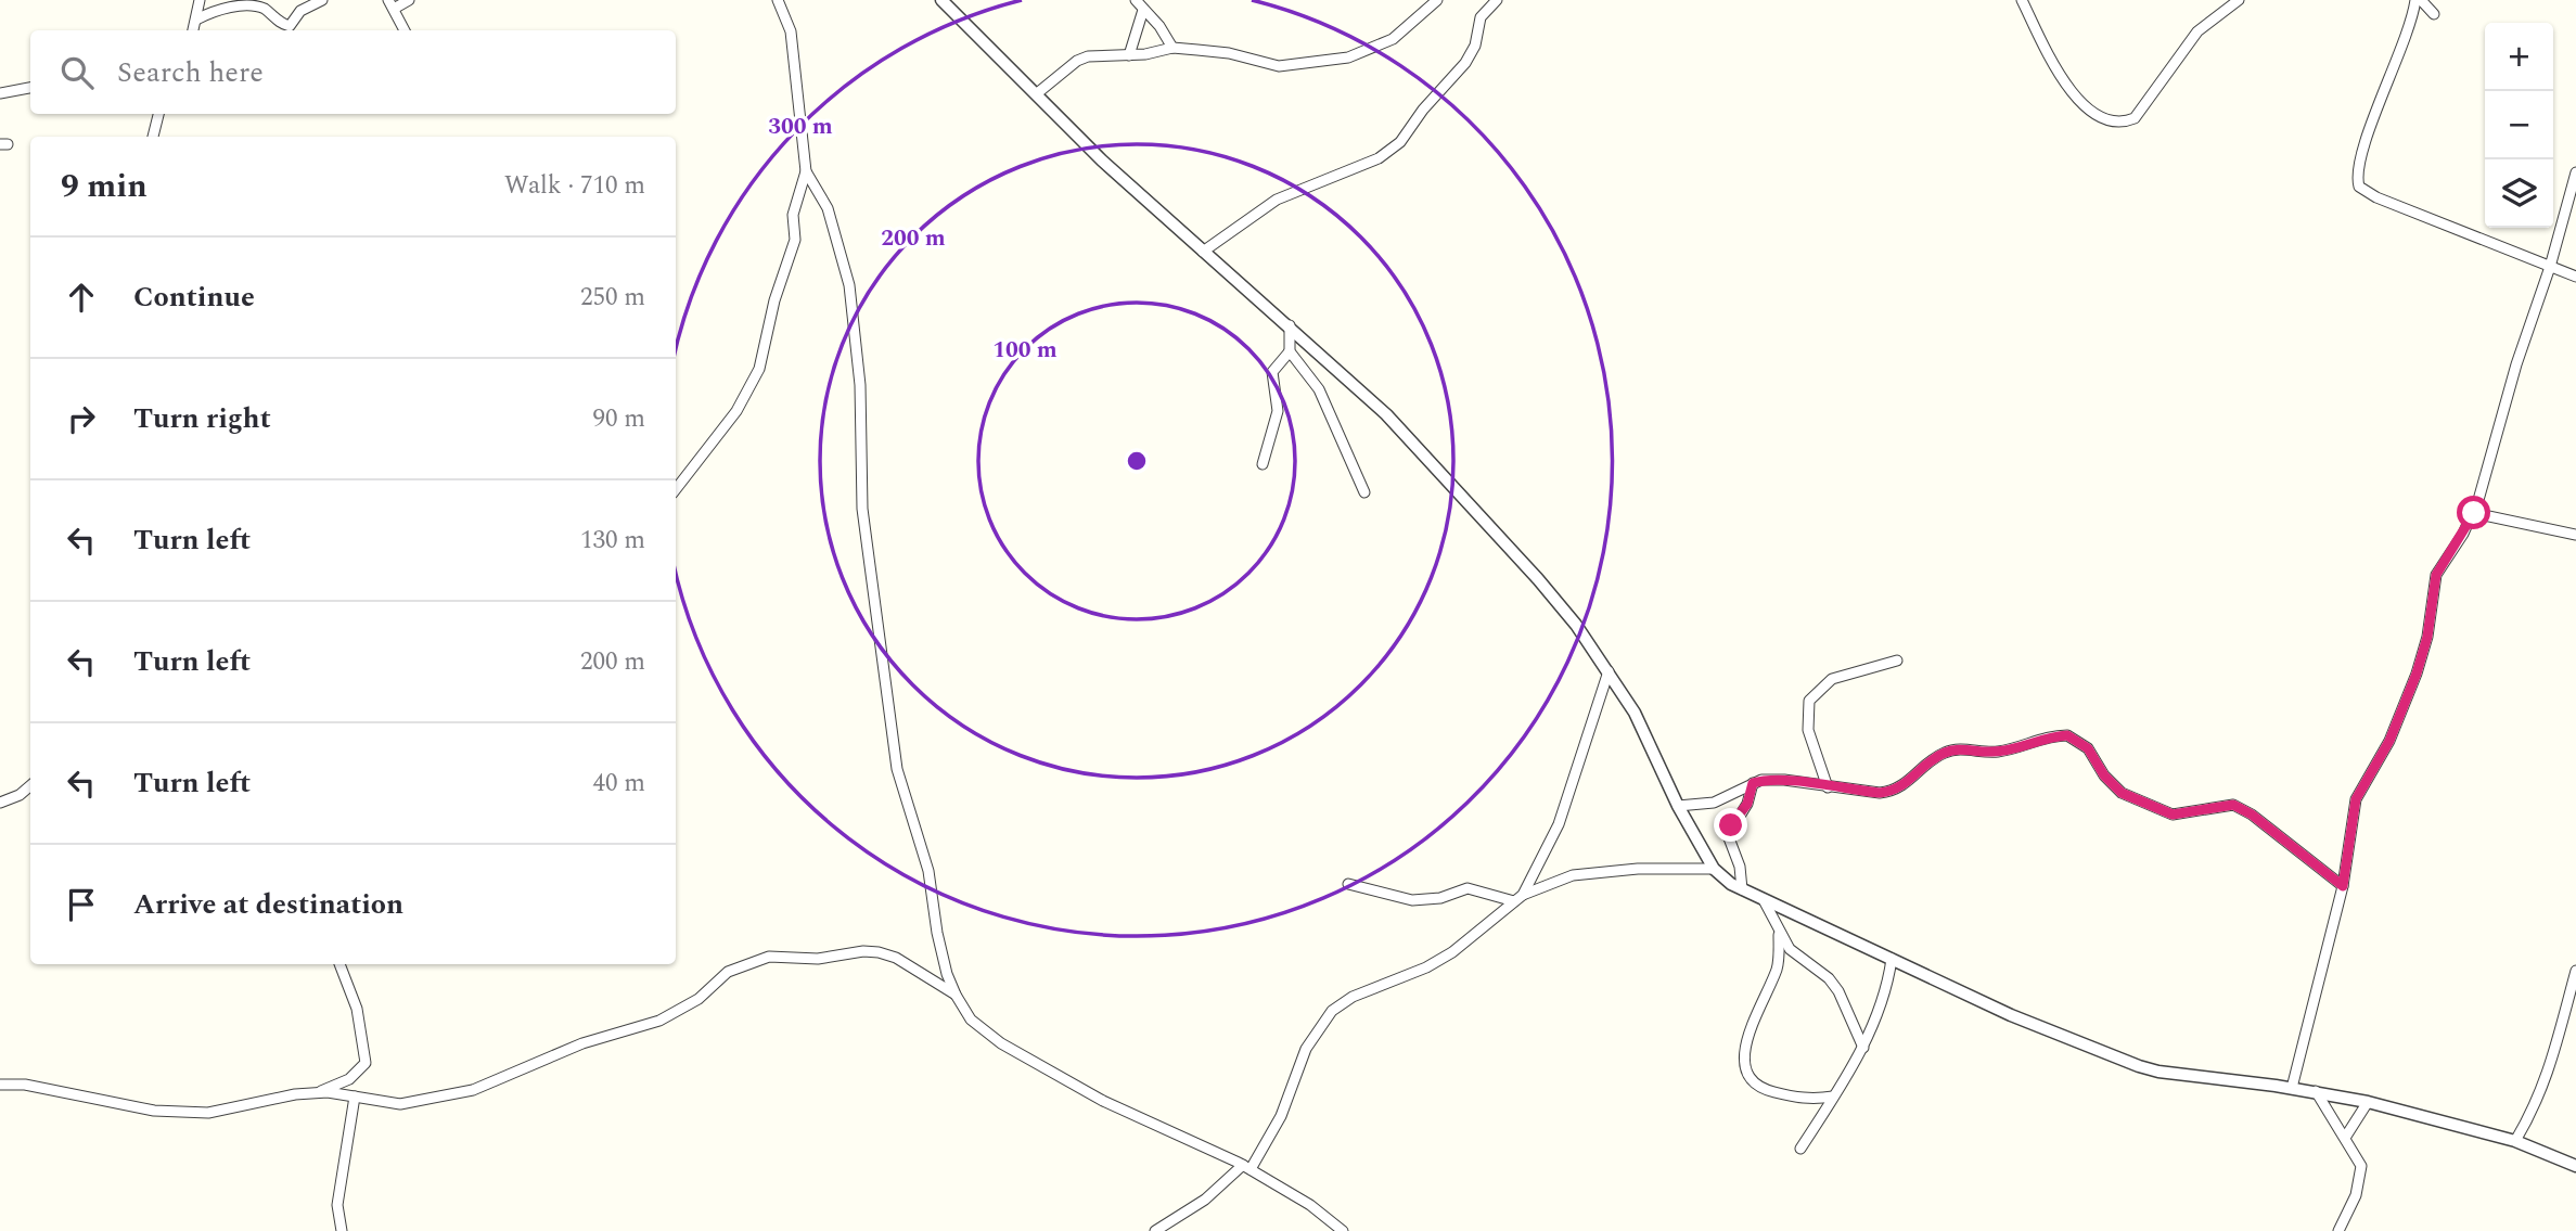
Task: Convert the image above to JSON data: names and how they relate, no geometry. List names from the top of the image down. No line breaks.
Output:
{"page":{"map_buttons":["+","−"],"search":"Search here","heading":["9 min","Walk · 710 m"],"list":[["Continue","250 m"],["Turn right","90 m"],["Turn left","130 m"],["Turn left","200 m"],["Turn left","40 m"],"Arrive at destination"]},"rings":["300 m","200 m","100 m"]}
